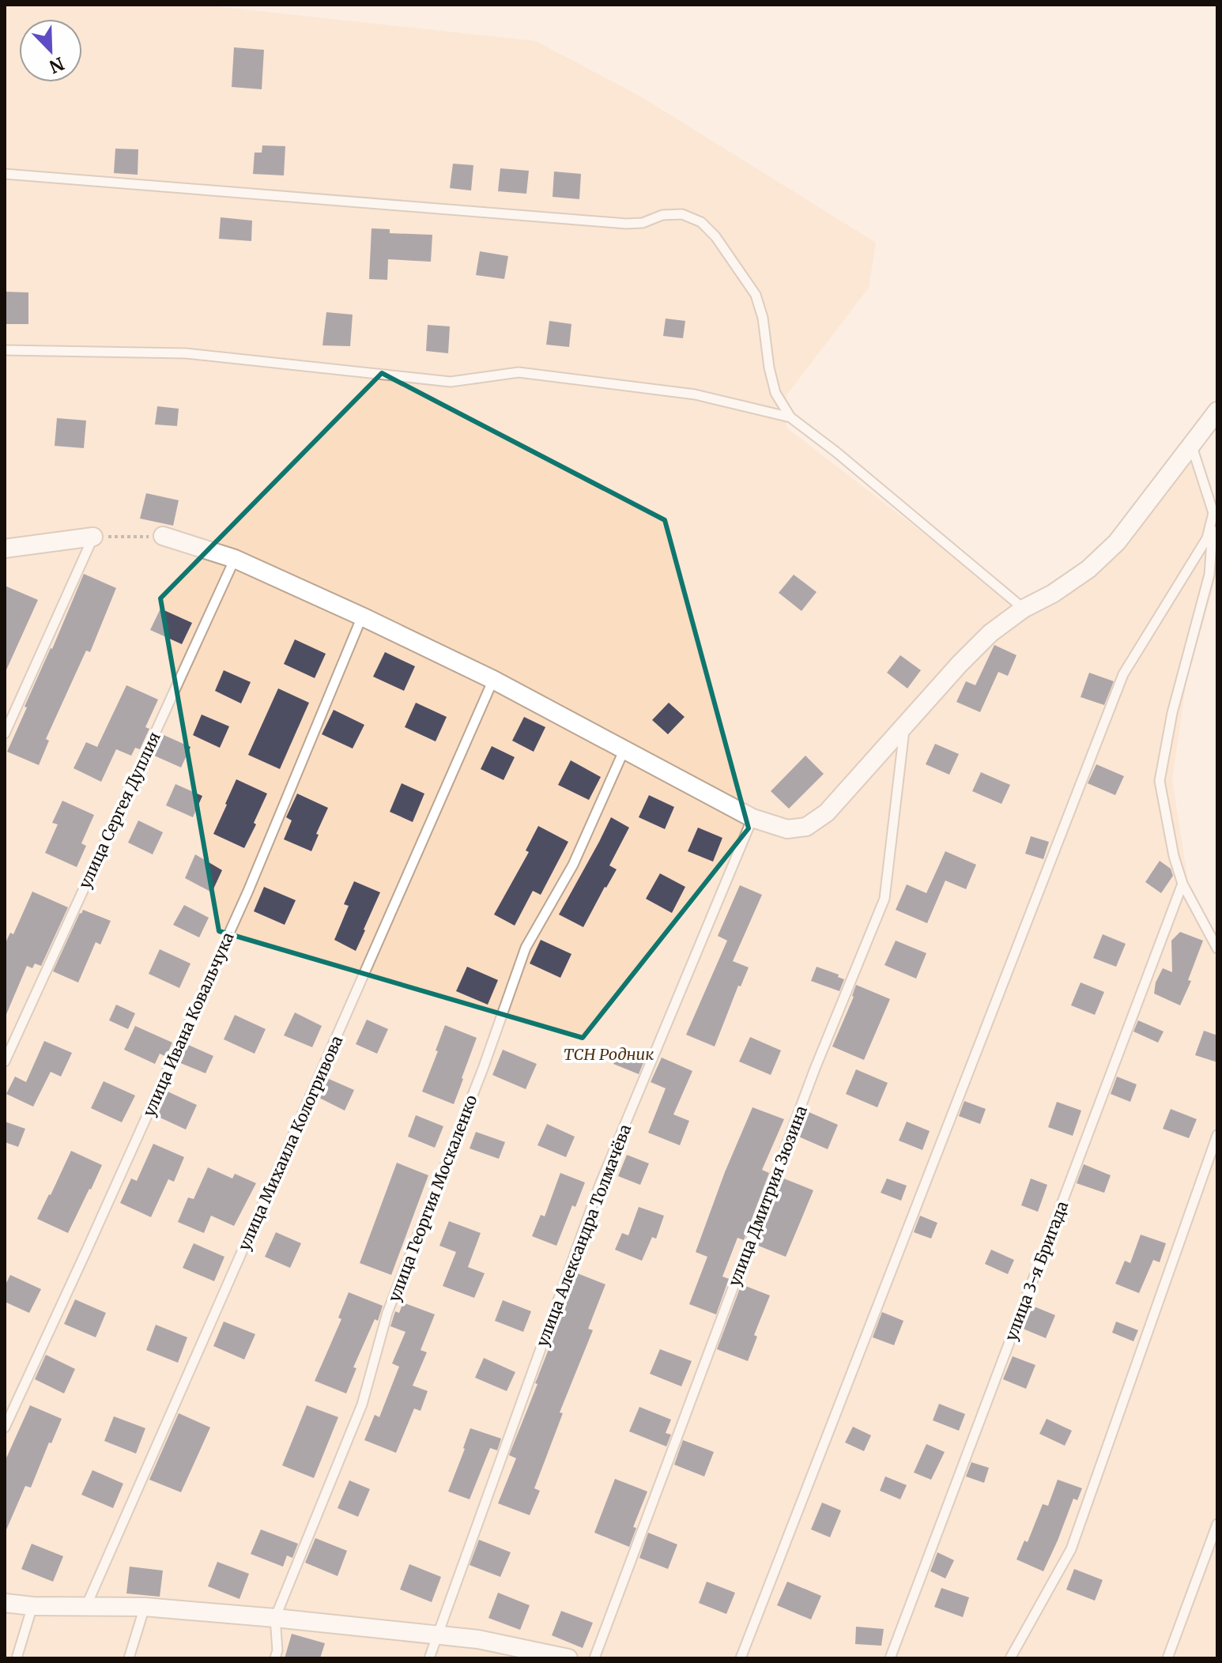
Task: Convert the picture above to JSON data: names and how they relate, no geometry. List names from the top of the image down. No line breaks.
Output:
{"streets":{"lane":["улица Сергея Дуплия","улица Ивана Ковальчука","улица Михаила Кологривова","улица Дмитрия Зюзина","улица Георгия Москаленко","улица Александра Толмачёва","улица 3-я Бригада"]},"parks":["ТСН Родник"],"north":"bottom right"}
